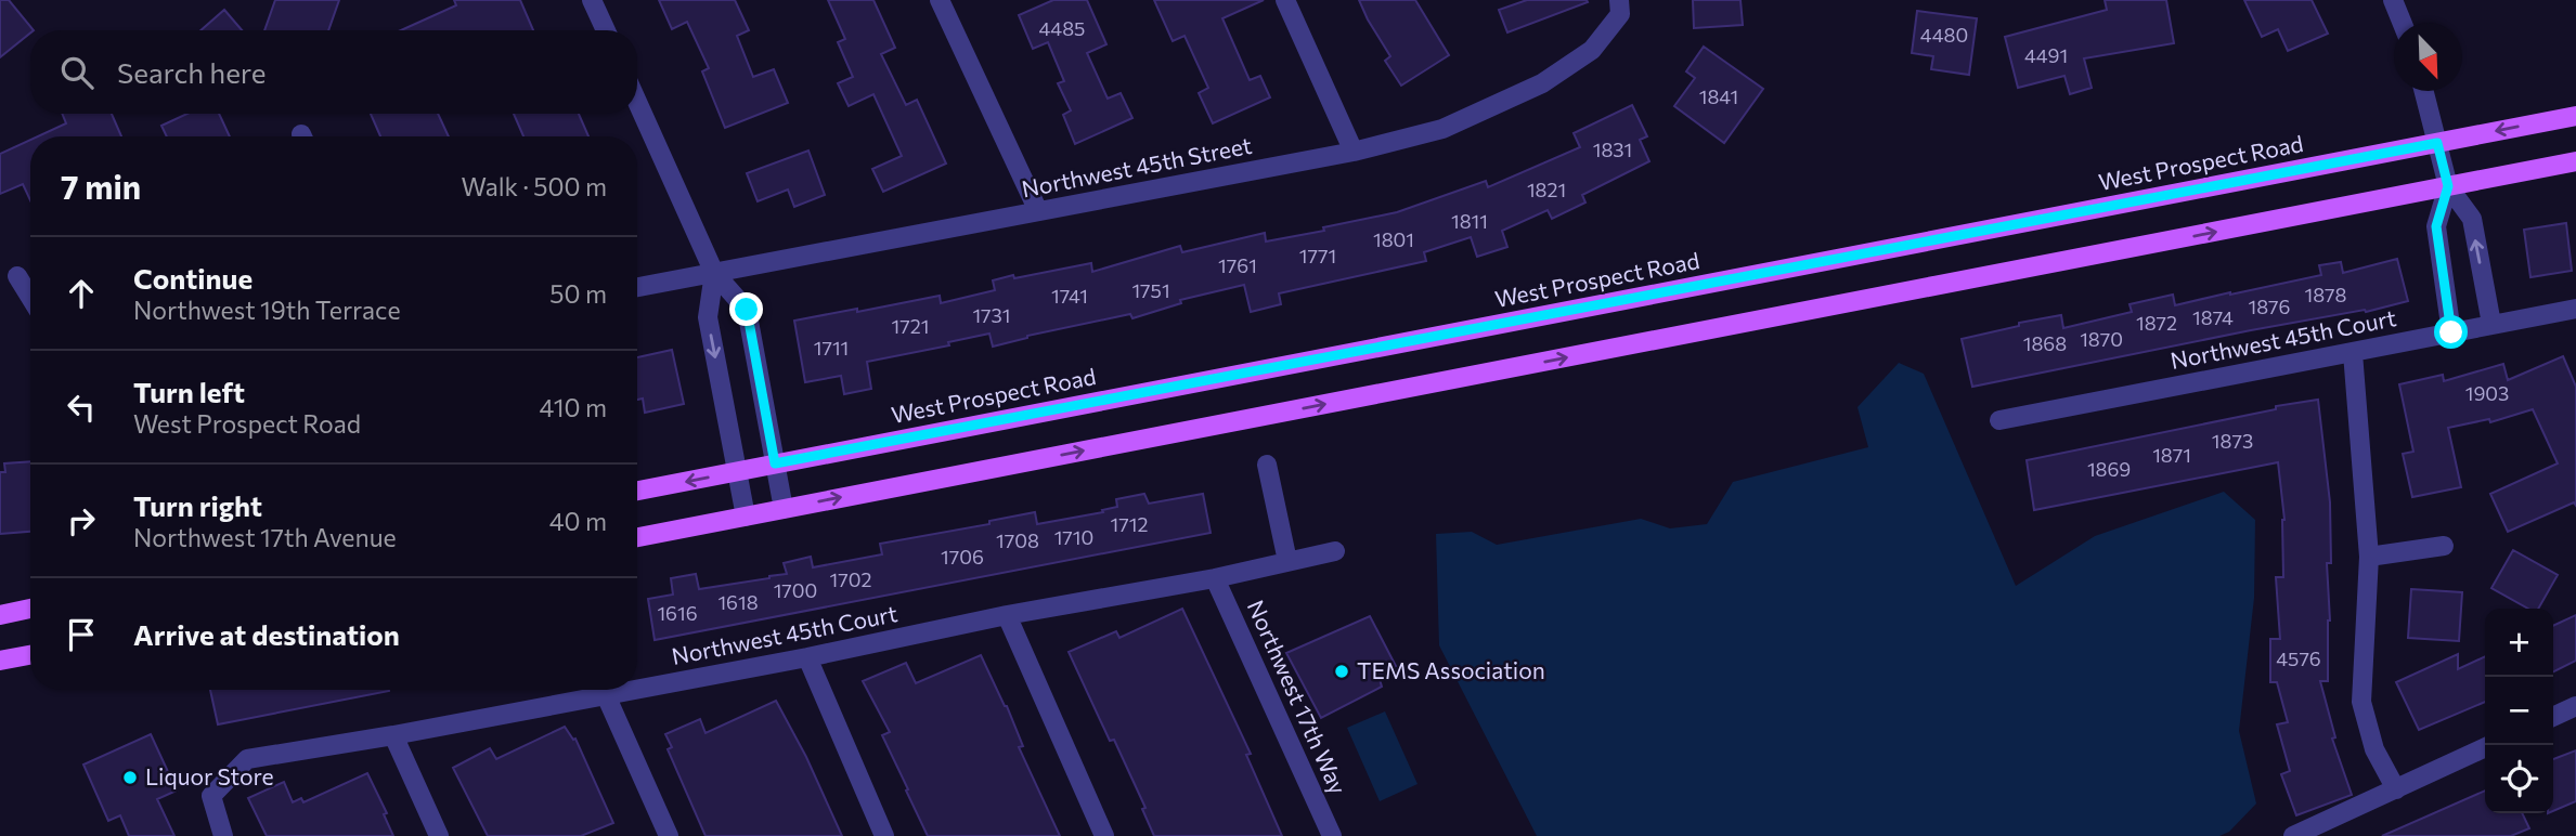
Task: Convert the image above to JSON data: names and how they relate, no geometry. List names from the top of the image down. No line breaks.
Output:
{"streets":{"main road":["West Prospect Road"],"street":["Northwest 45th Street","Northwest 45th Court","Northwest 17th Way"]},"crossings":[["Northwest 45th Court","Northwest 17th Way"]],"places":["TEMS Association","Liquor Store"],"house_numbers":["4485","4480","4491","1841","1831","1821","1811","1801","1771","1761","1751","1878","1741","1876","1731","1874","1872","1721","1870","1868","1711","1903","1873","1871","1869","1712","1710","1708","1706","1702","1700","1618","1616","4576"],"north":"bottom right","page":{"search":"Search here","heading":["7 min","Walk · 500 m"],"list":[["Continue","Northwest 19th Terrace","50 m"],["Turn left","West Prospect Road","410 m"],["Turn right","Northwest 17th Avenue","40 m"],"Arrive at destination"],"map_buttons":["+","−"]}}
